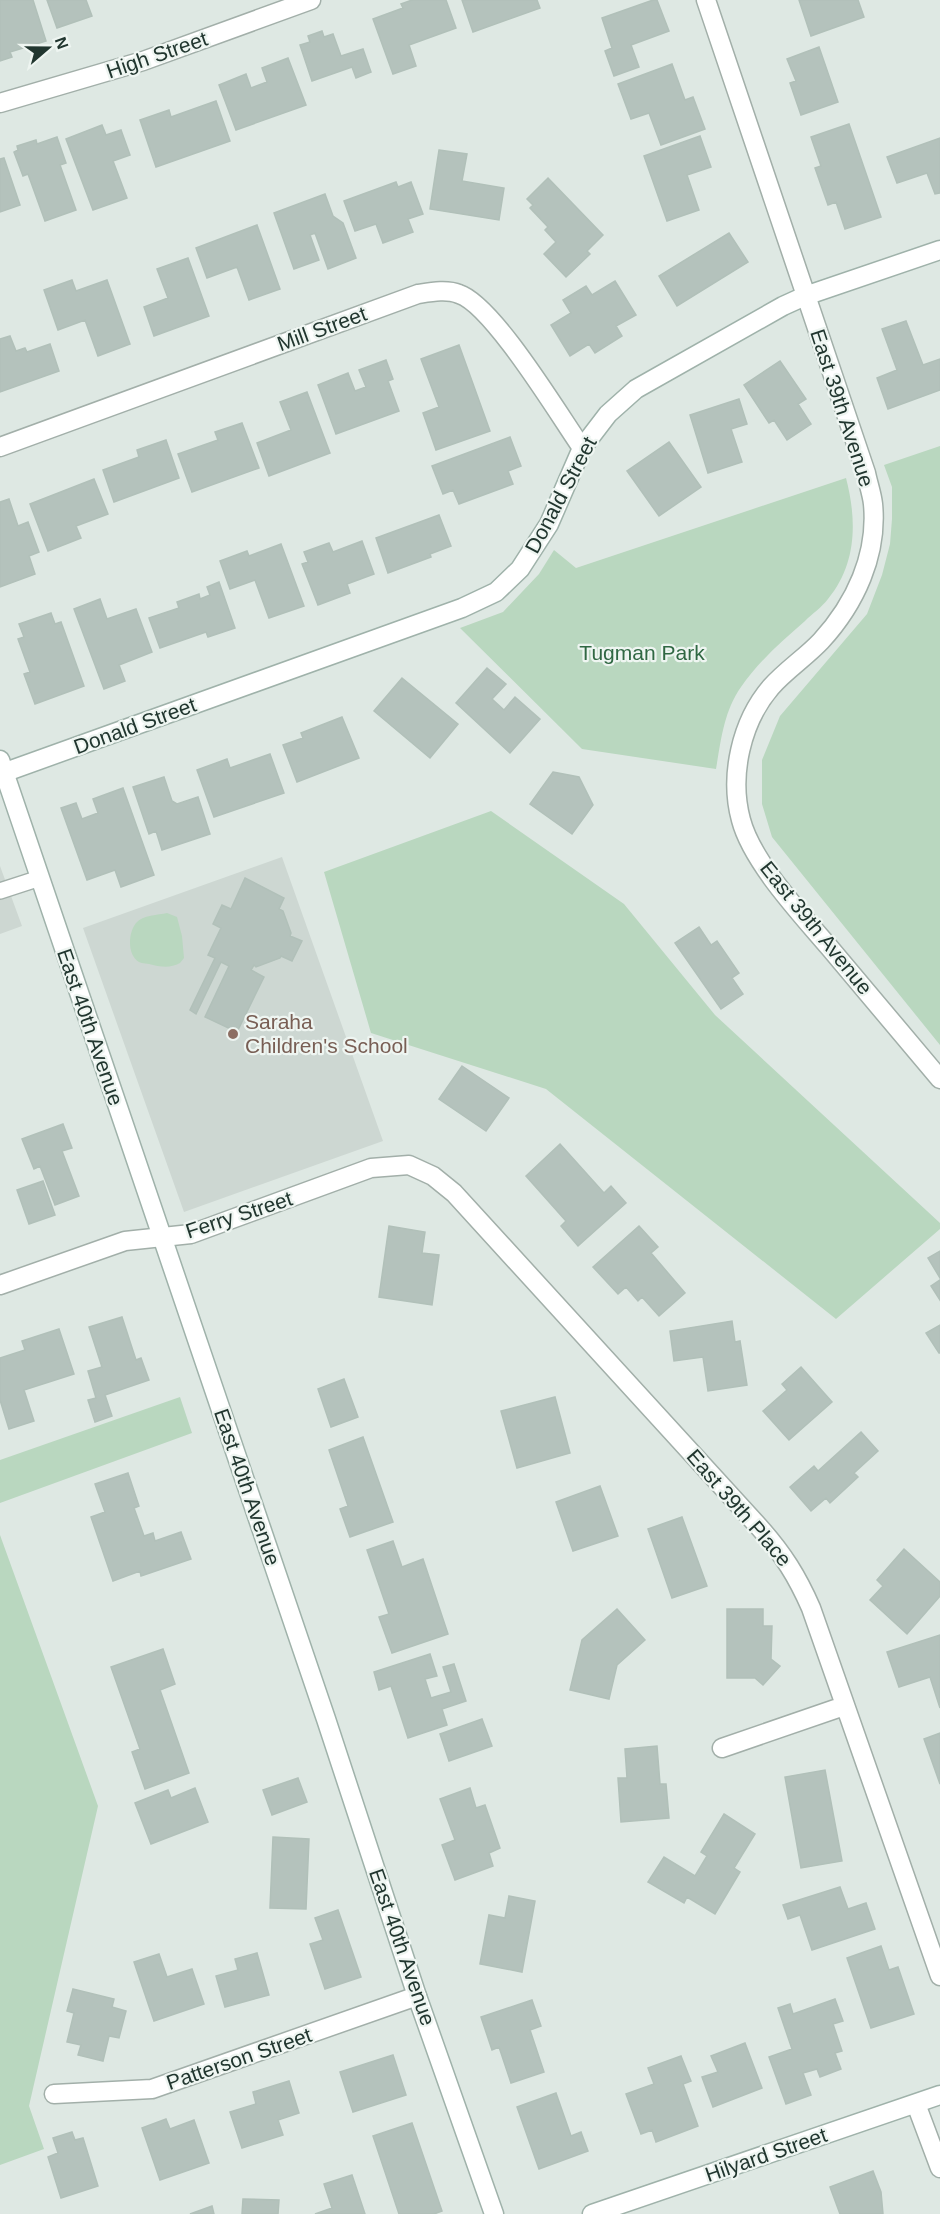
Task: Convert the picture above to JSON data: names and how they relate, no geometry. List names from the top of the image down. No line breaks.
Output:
{"streets":{"street":["High Street","Mill Street","East 39th Avenue","Donald Street","East 40th Avenue","Ferry Street","East 39th Place","Patterson Street","Hilyard Street"]},"crossings":[["Mill Street","Donald Street"],["East 39th Avenue","Donald Street"],["Donald Street","East 40th Avenue"],["East 40th Avenue","Ferry Street"],["East 40th Avenue","Patterson Street"],["Ferry Street","East 39th Place"]],"parks":["Tugman Park"],"places":["Saraha Children's School"],"north":"right"}
